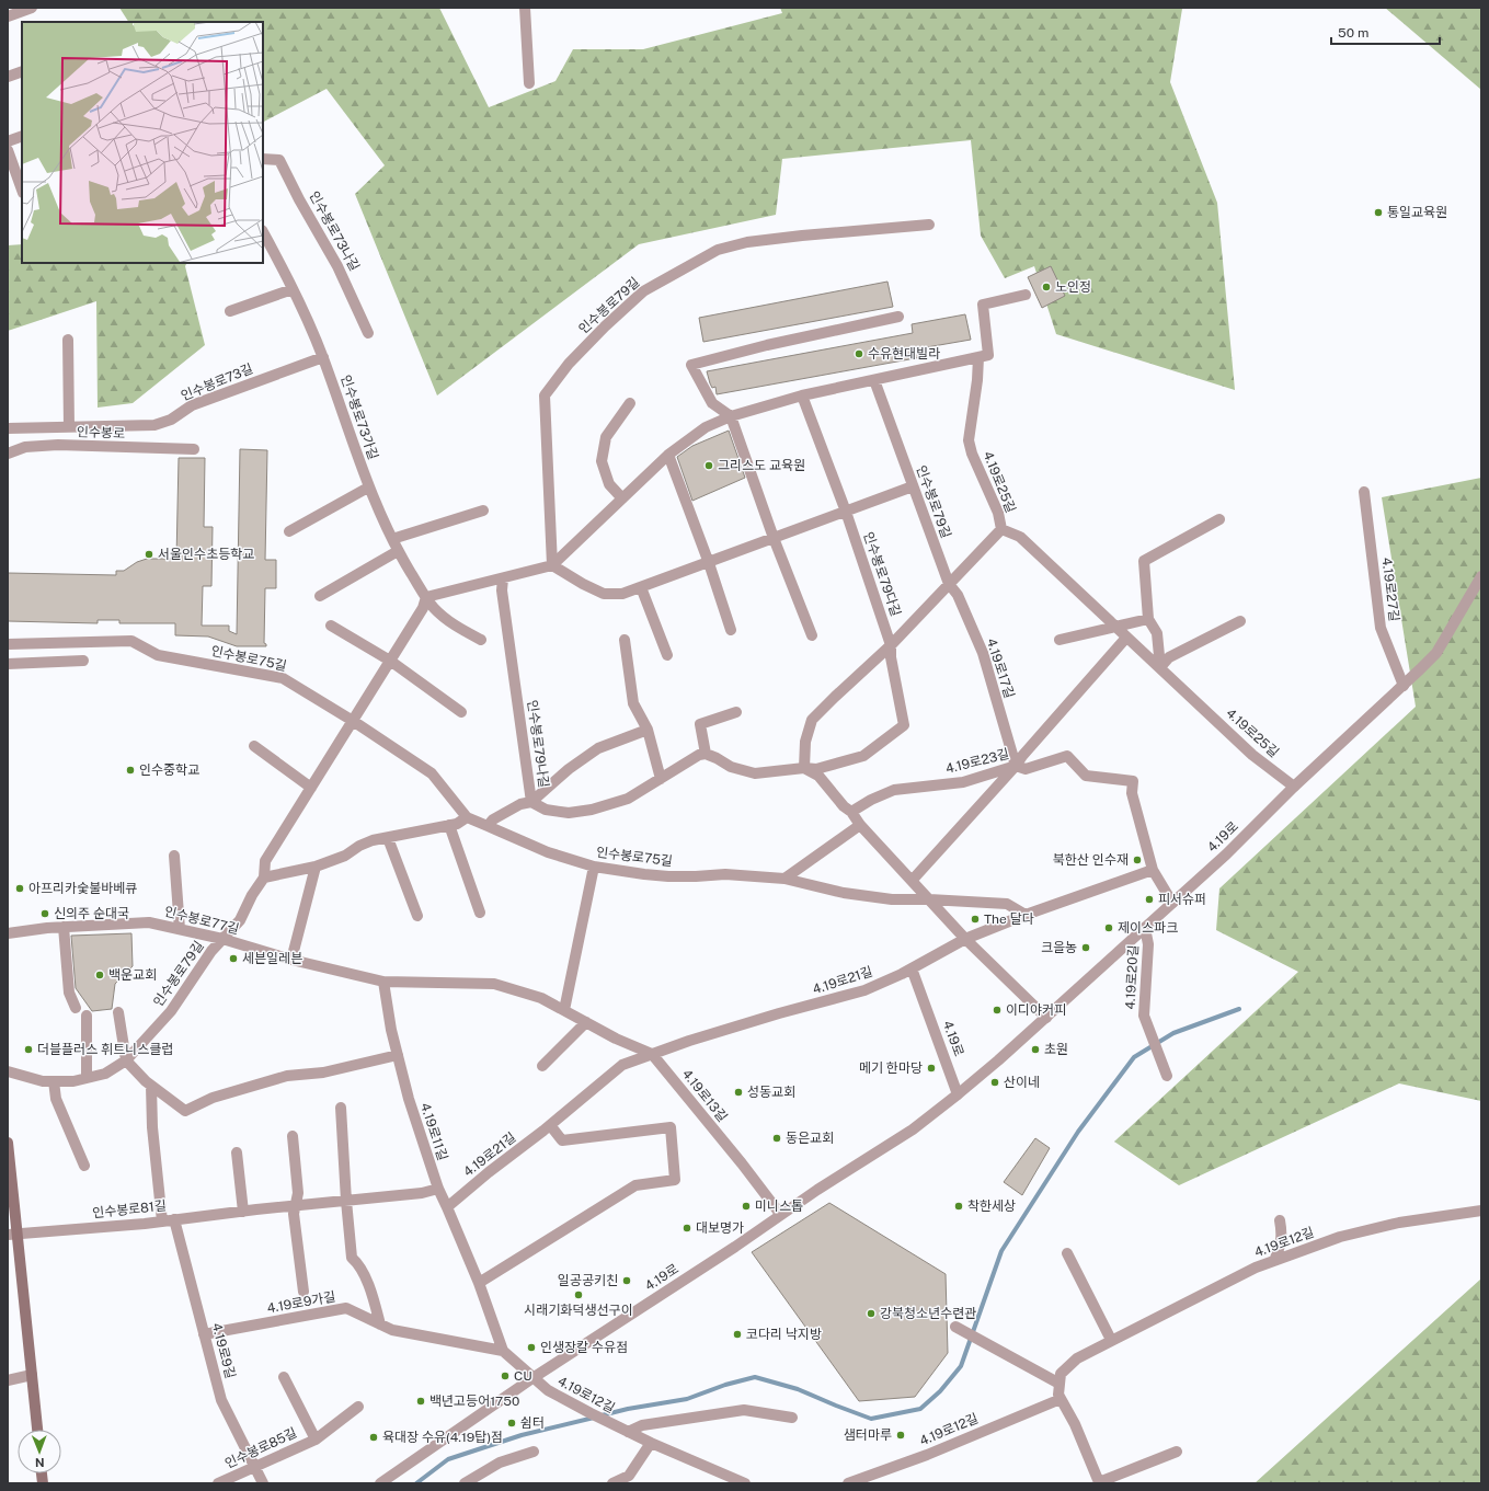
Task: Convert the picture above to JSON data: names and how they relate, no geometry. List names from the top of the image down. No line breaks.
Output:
{"streets":{"street":["인수봉로73나길","인수봉로79길","인수봉로73길","인수봉로73가길","인수봉로","4.19로25길","인수봉로79다길","4.19로27길","인수봉로75길","4.19로17길","인수봉로79나길","4.19로23길","4.19로","인수봉로77길","4.19로20길","4.19로21길","4.19로13길","4.19로11길","인수봉로81길","4.19로12길","4.19로9가길","4.19로9길","인수봉로85길"]},"crossings":[["인수봉로79길","인수봉로73가길"],["인수봉로79길","인수봉로75길"],["인수봉로79길","4.19로17길"],["인수봉로79길","인수봉로77길"],["인수봉로73길","인수봉로73가길"],["4.19로25길","4.19로"],["4.19로27길","4.19로"],["4.19로17길","4.19로23길"],["4.19로23길","4.19로"],["4.19로23길","4.19로21길"],["4.19로","4.19로20길"],["4.19로","4.19로21길"],["4.19로","4.19로13길"],["4.19로","4.19로11길"],["4.19로","4.19로12길"],["인수봉로77길","4.19로13길"],["인수봉로77길","4.19로11길"],["4.19로21길","4.19로13길"],["4.19로21길","4.19로11길"],["4.19로13길","4.19로11길"],["4.19로11길","인수봉로81길"],["4.19로11길","4.19로12길"],["4.19로11길","4.19로9가길"],["인수봉로81길","4.19로9길"],["4.19로9가길","4.19로9길"],["4.19로9길","인수봉로85길"]],"places":["통일교육원","노인정","수유현대빌라","그리스도 교육원","서울인수초등학교","인수중학교","북한산 인수재","아프리카숯불바베큐","피서슈퍼","신의주 순대국","The 달다","제이스파크","크을농","세븐일레븐","백운교회","이디야커피","더블플러스 휘트니스클럽","초원","메기 한마당","산이네","성동교회","동은교회","미니스톱","착한세상","대보명가","일공공키친","시래기화덕생선구이","강북청소년수련관","코다리 낙지방","인생장칼 수유점","CU","백년고등어1750","쉼터","샘터마루","육대장 수유(4.19탑)점"],"scale_bar":"50 m","north":"bottom"}
